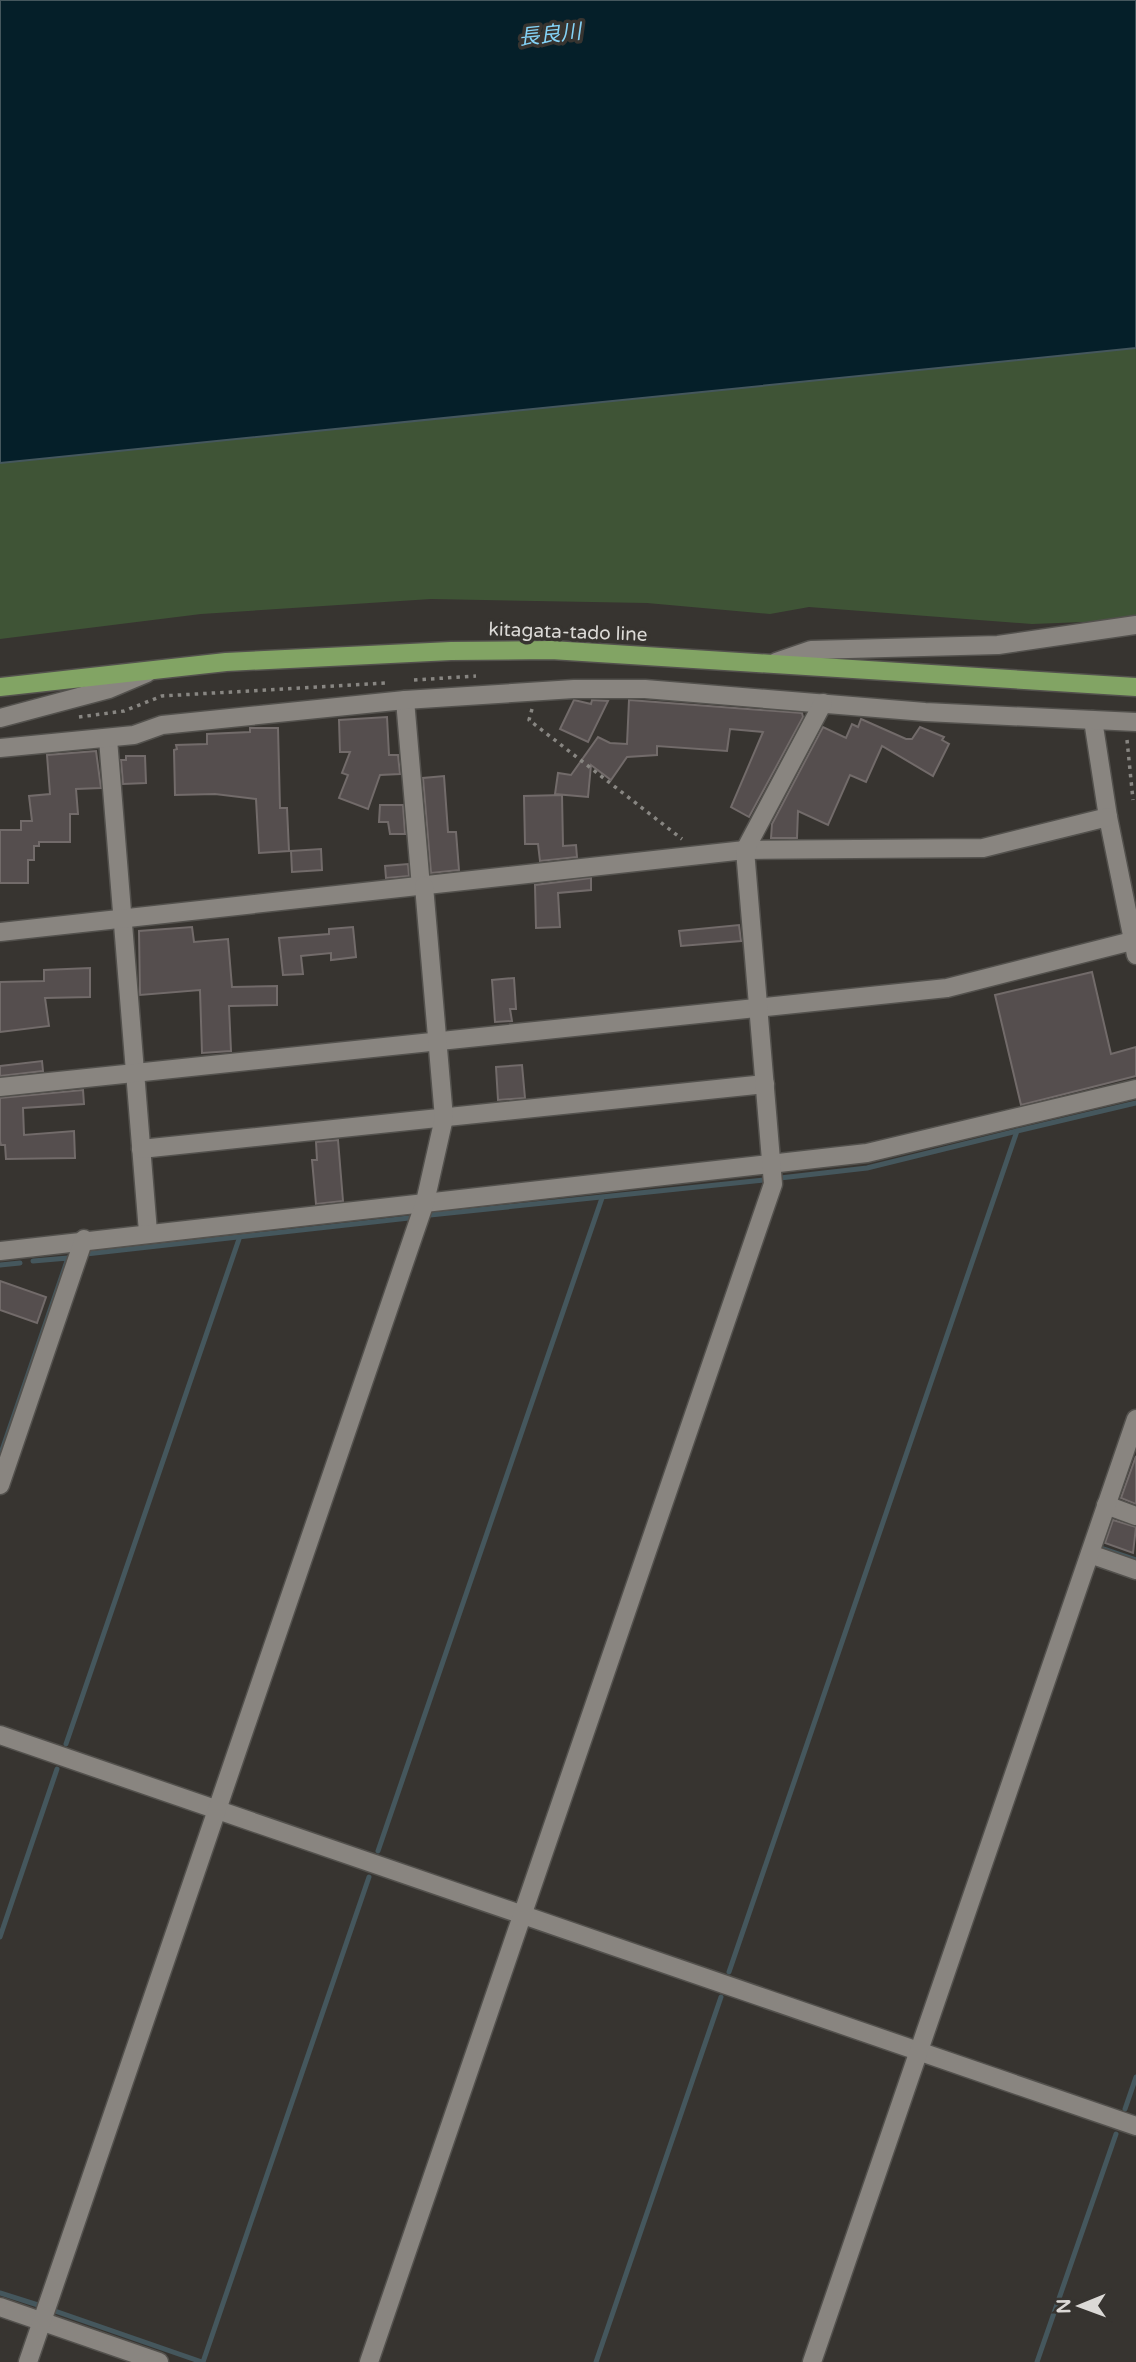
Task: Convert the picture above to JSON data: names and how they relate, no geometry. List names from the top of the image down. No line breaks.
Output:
{"streets":{"main road":["kitagata-tado line"]},"water":["長良川"],"north":"left"}
